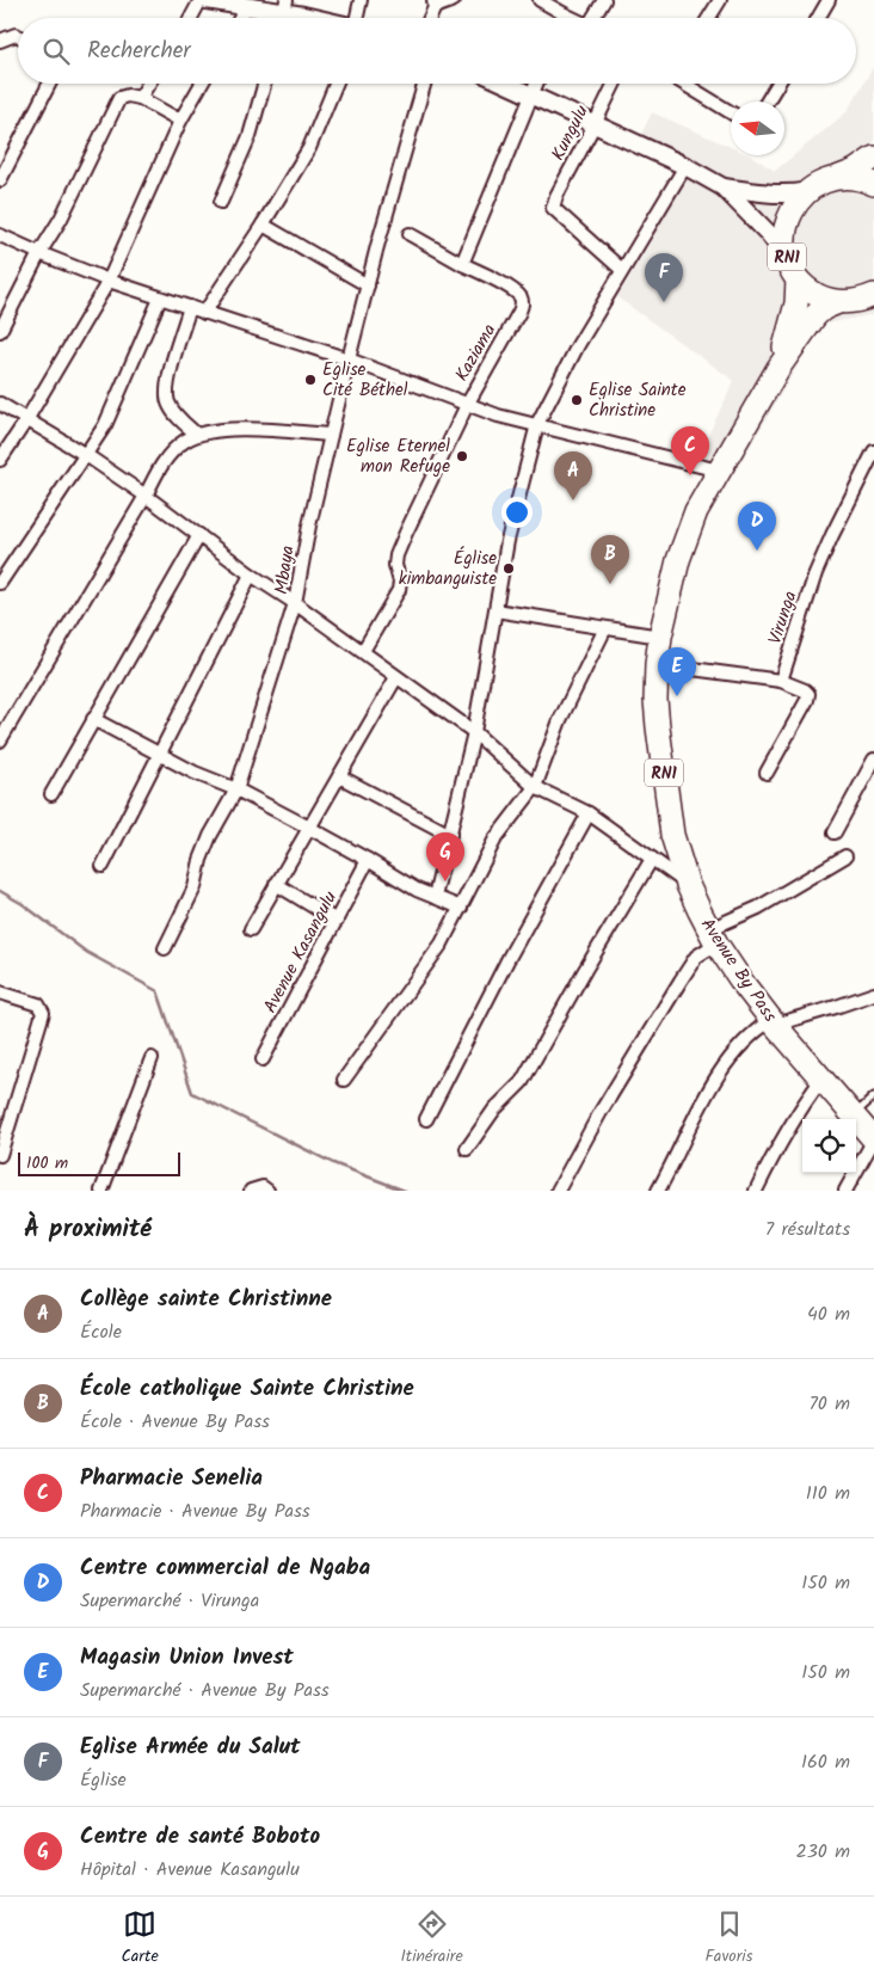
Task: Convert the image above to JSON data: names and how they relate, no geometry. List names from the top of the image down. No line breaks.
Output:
{"streets":{"highway":["RN1","Avenue By Pass"],"street":["Kungulu","Kaziama","Mbaya","Virunga","Avenue Kasangulu"]},"crossings":[["RN1","Avenue By Pass"],["Kaziama","Mbaya"],["Mbaya","Avenue By Pass"]],"places":["Eglise Cité Béthel","Eglise Sainte Christine","Eglise Eternel mon Refuge","Église kimbanguiste"],"scale_bar":"100 m","north":"left","page":{"search":"Rechercher","pins":["F","C","A","D","B","E","G"],"scale":"100 m","heading":["À proximité","7 résultats"],"list":[{"mark":"A","name":"Collège sainte Christinne","note":"École","value":"40 m"},{"mark":"B","name":"École catholique Sainte Christine","note":"École · Avenue By Pass","value":"70 m"},{"mark":"C","name":"Pharmacie Senelia","note":"Pharmacie · Avenue By Pass","value":"110 m"},{"mark":"D","name":"Centre commercial de Ngaba","note":"Supermarché · Virunga","value":"150 m"},{"mark":"E","name":"Magasin Union Invest","note":"Supermarché · Avenue By Pass","value":"150 m"},{"mark":"F","name":"Eglise Armée du Salut","note":"Église","value":"160 m"},{"mark":"G","name":"Centre de santé Boboto","note":"Hôpital · Avenue Kasangulu","value":"230 m"}],"nav":["Carte","Itinéraire","Favoris"]}}
